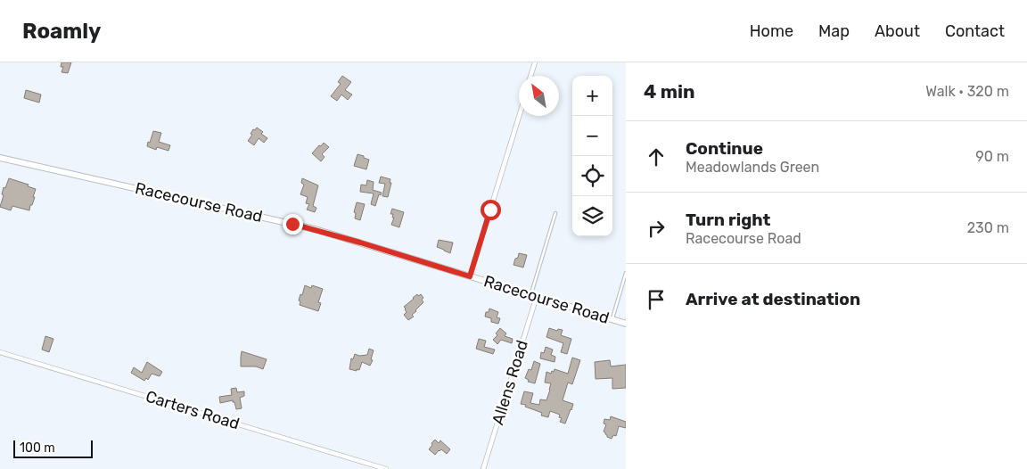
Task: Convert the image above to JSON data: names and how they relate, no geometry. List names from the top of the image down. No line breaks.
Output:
{"streets":{"street":["Racecourse Road","Allens Road","Carters Road"]},"crossings":[["Racecourse Road","Allens Road"]],"scale_bar":"100 m","north":"top left","page":{"header":"Roamly","nav":["Home","Map","About","Contact"],"heading":["4 min","Walk · 320 m"],"map_buttons":["+","−"],"list":[["Continue","Meadowlands Green","90 m"],["Turn right","Racecourse Road","230 m"],"Arrive at destination"],"scale":"100 m"}}
